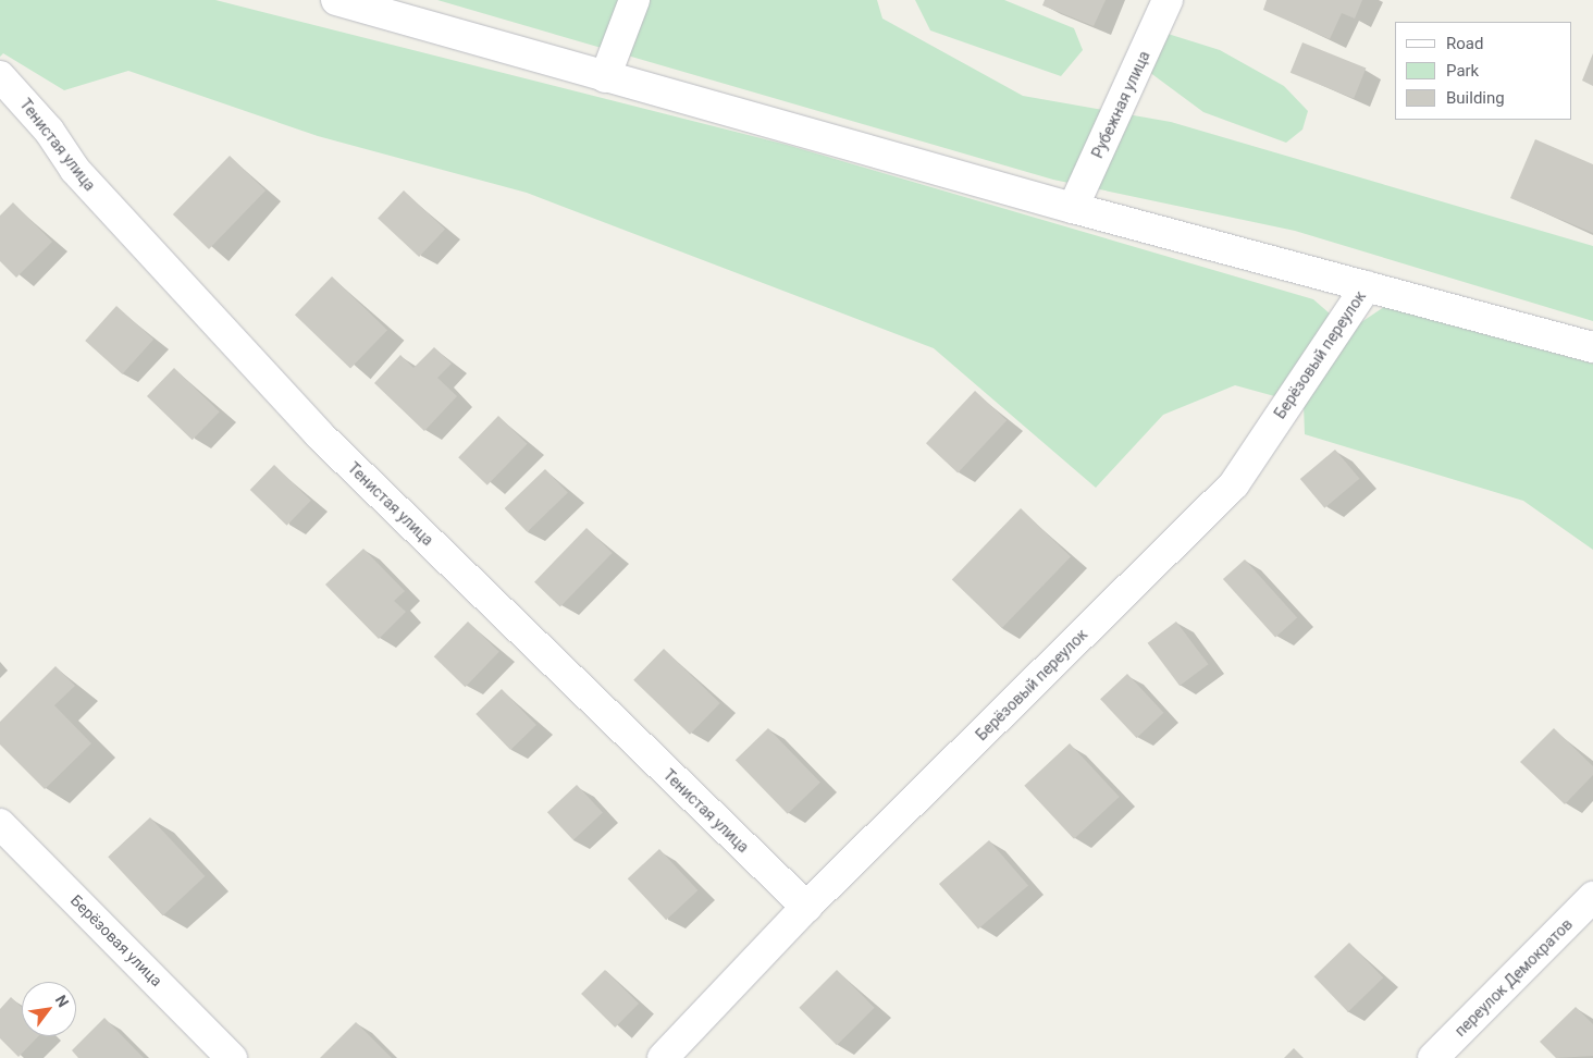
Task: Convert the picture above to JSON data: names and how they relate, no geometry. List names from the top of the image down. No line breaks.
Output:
{"streets":{"street":["Рубежная улица","Тенистая улица","Берёзовый переулок","Берёзовая улица","переулок Демократов"]},"crossings":[["Тенистая улица","Берёзовый переулок"]],"legend":["Road","Park","Building"],"north":"top right"}
